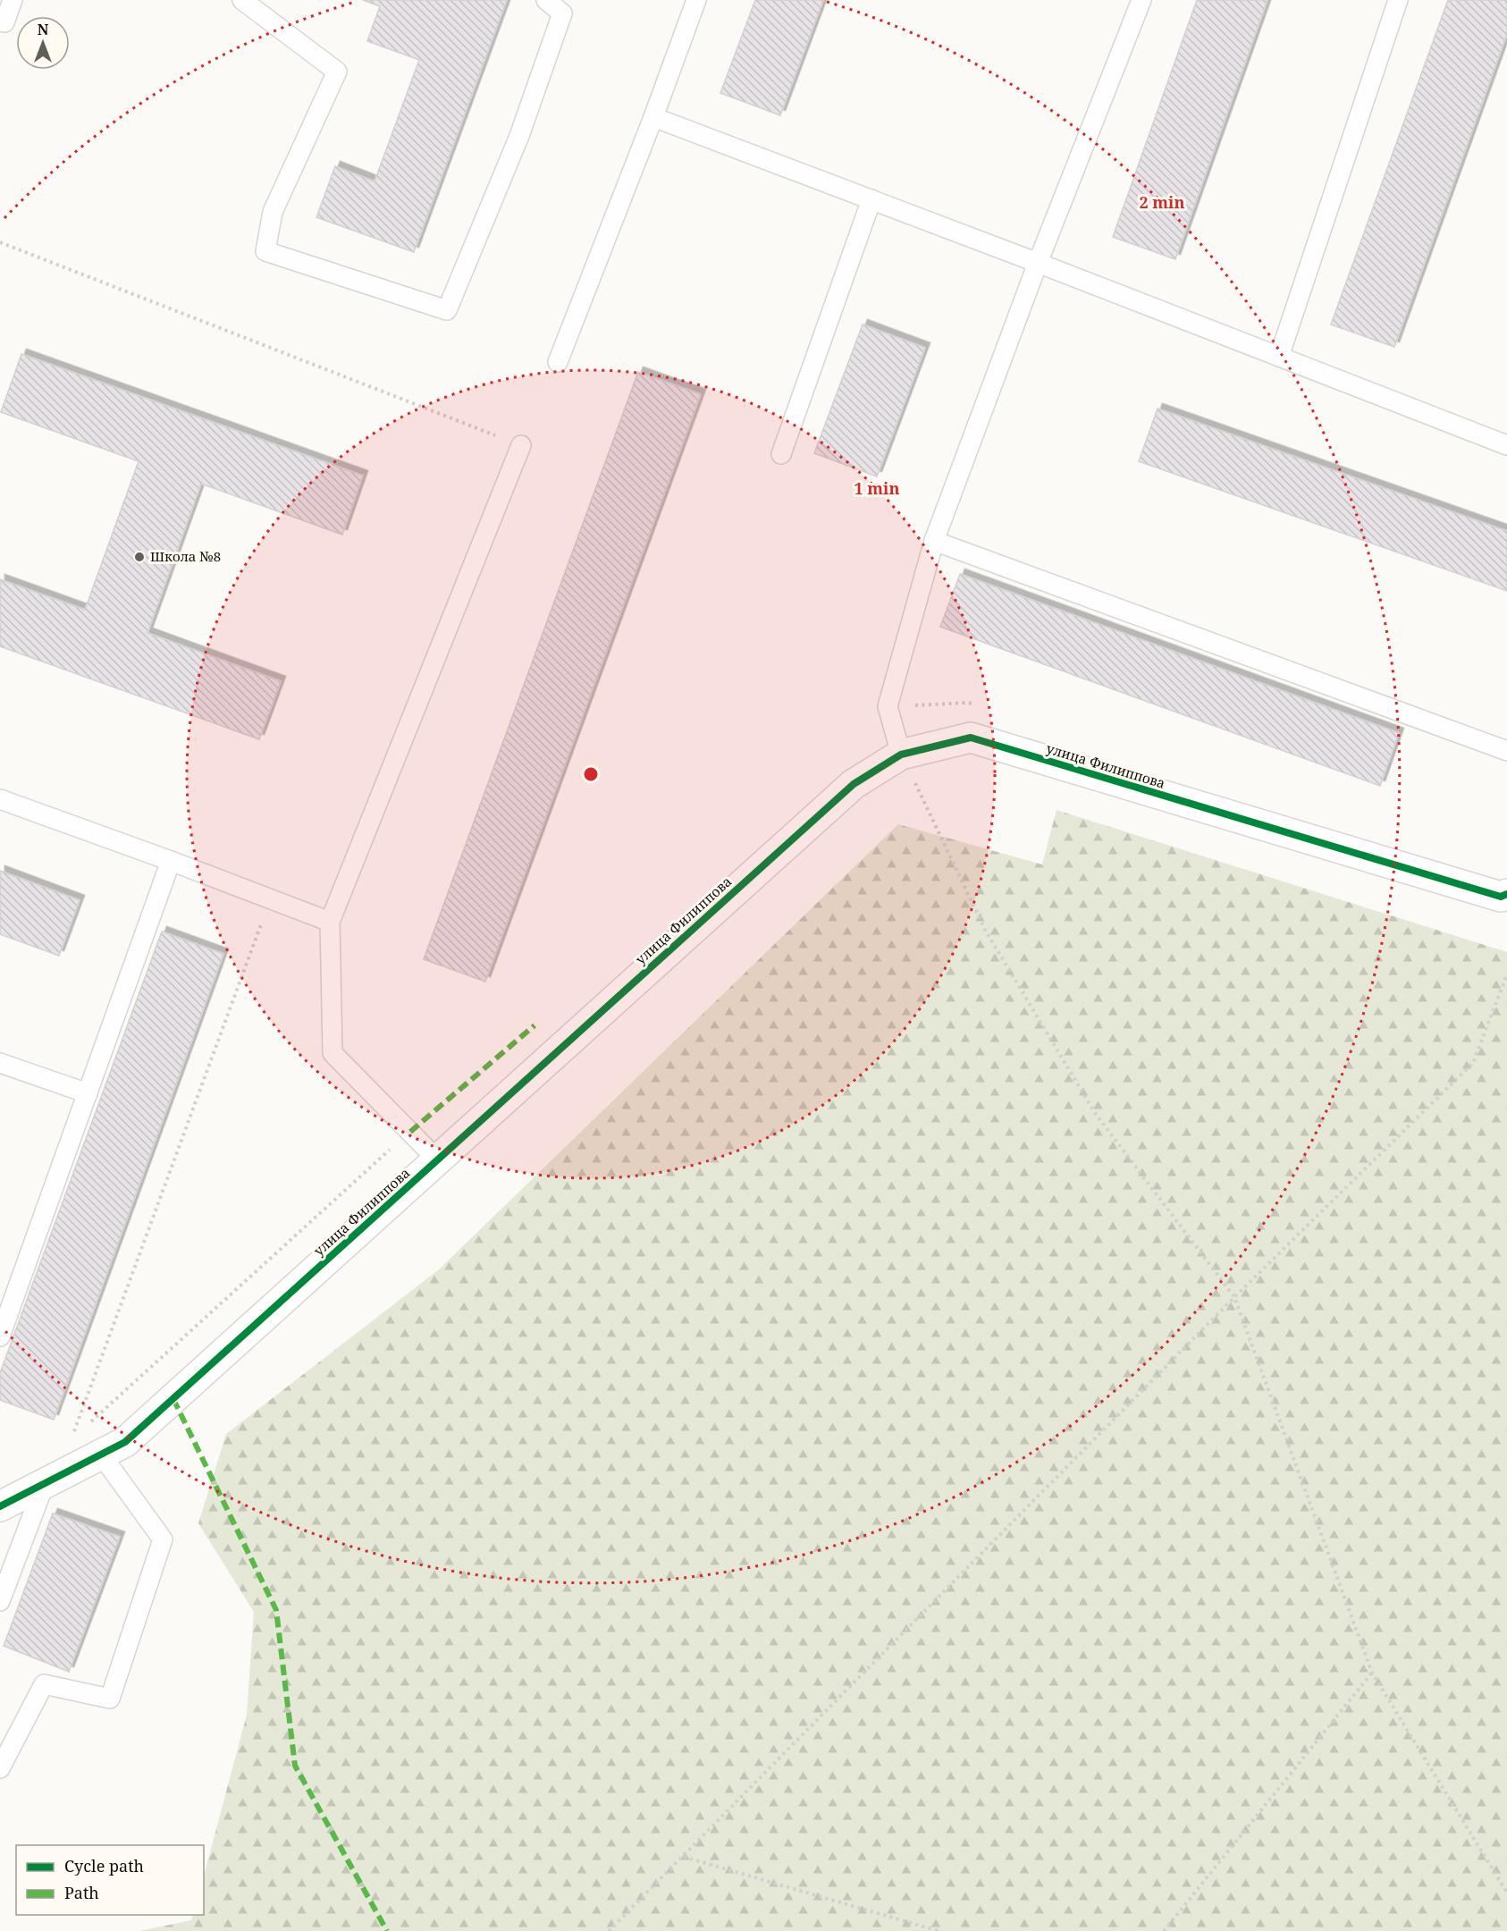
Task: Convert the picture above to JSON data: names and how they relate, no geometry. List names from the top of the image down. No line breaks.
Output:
{"streets":{"street":["улица Филиппова"]},"places":["Школа №8"],"legend":["Cycle path","Path"],"north":"top","rings":["2 min","1 min"]}
